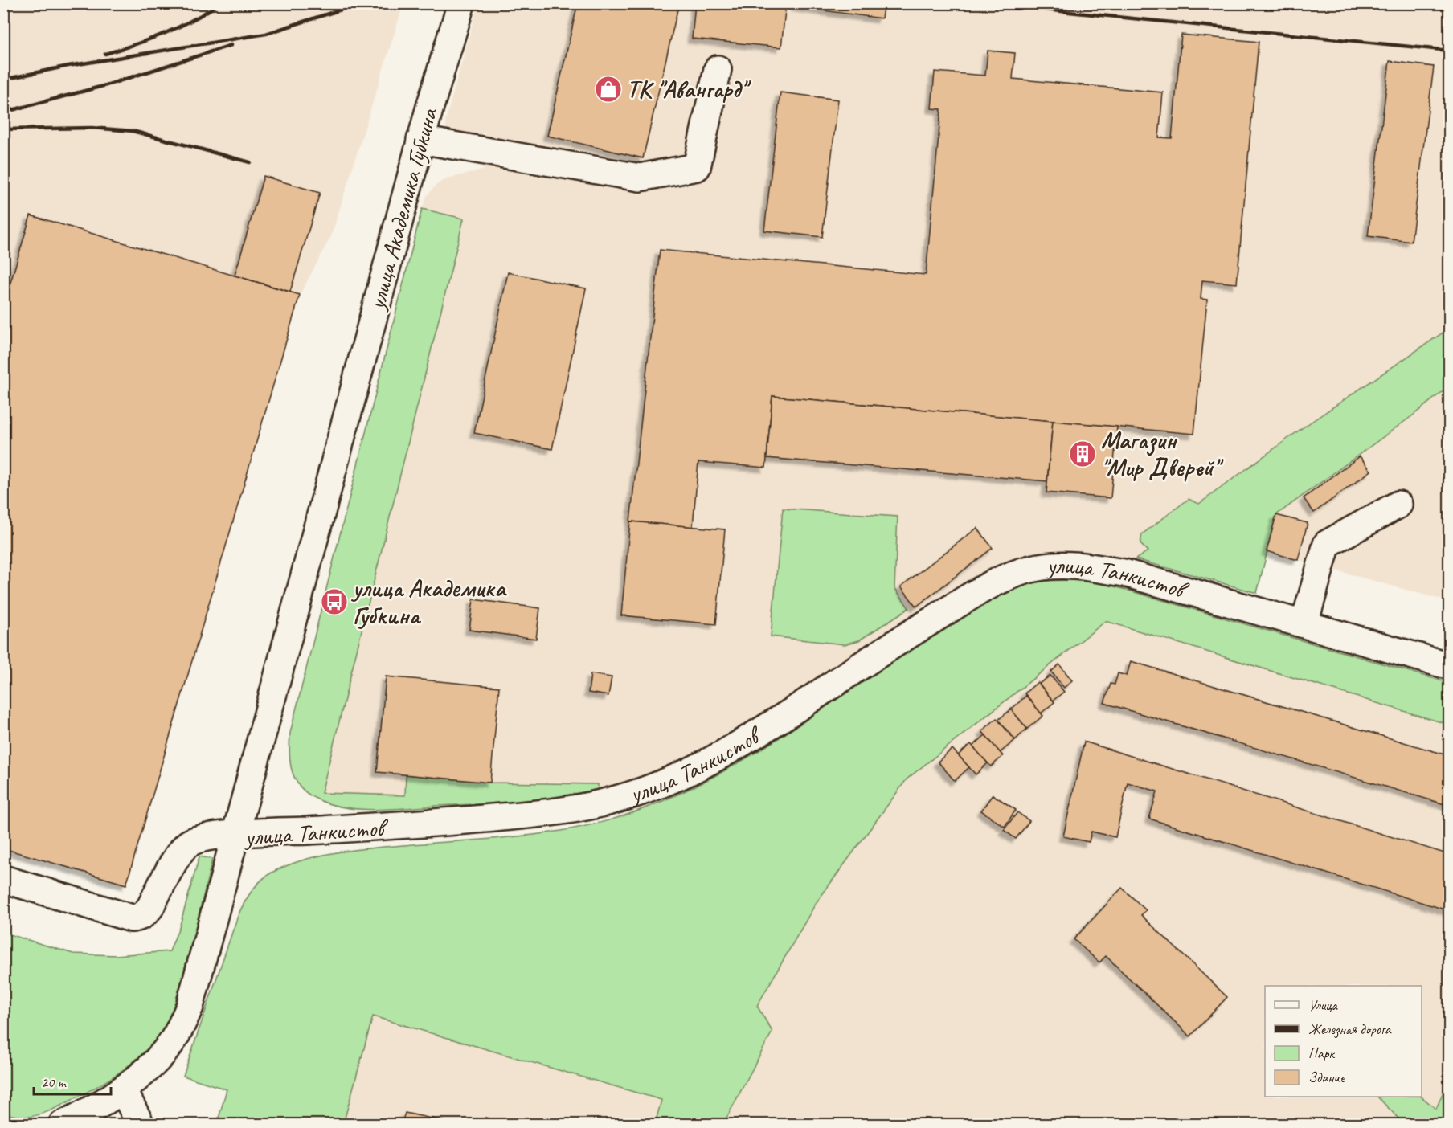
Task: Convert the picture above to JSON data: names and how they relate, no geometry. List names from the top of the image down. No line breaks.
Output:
{"streets":{"street":["улица Академика Губкина","улица Танкистов"]},"crossings":[["улица Академика Губкина","улица Танкистов"]],"places":{"shop":["ТК \"Авангард\""],"building":["Магазин \"Мир Дверей\""],"bus stop":["улица Академика Губкина"]},"legend":["Улица","Железная дорога","Парк","Здание"],"scale_bar":"20 m"}
